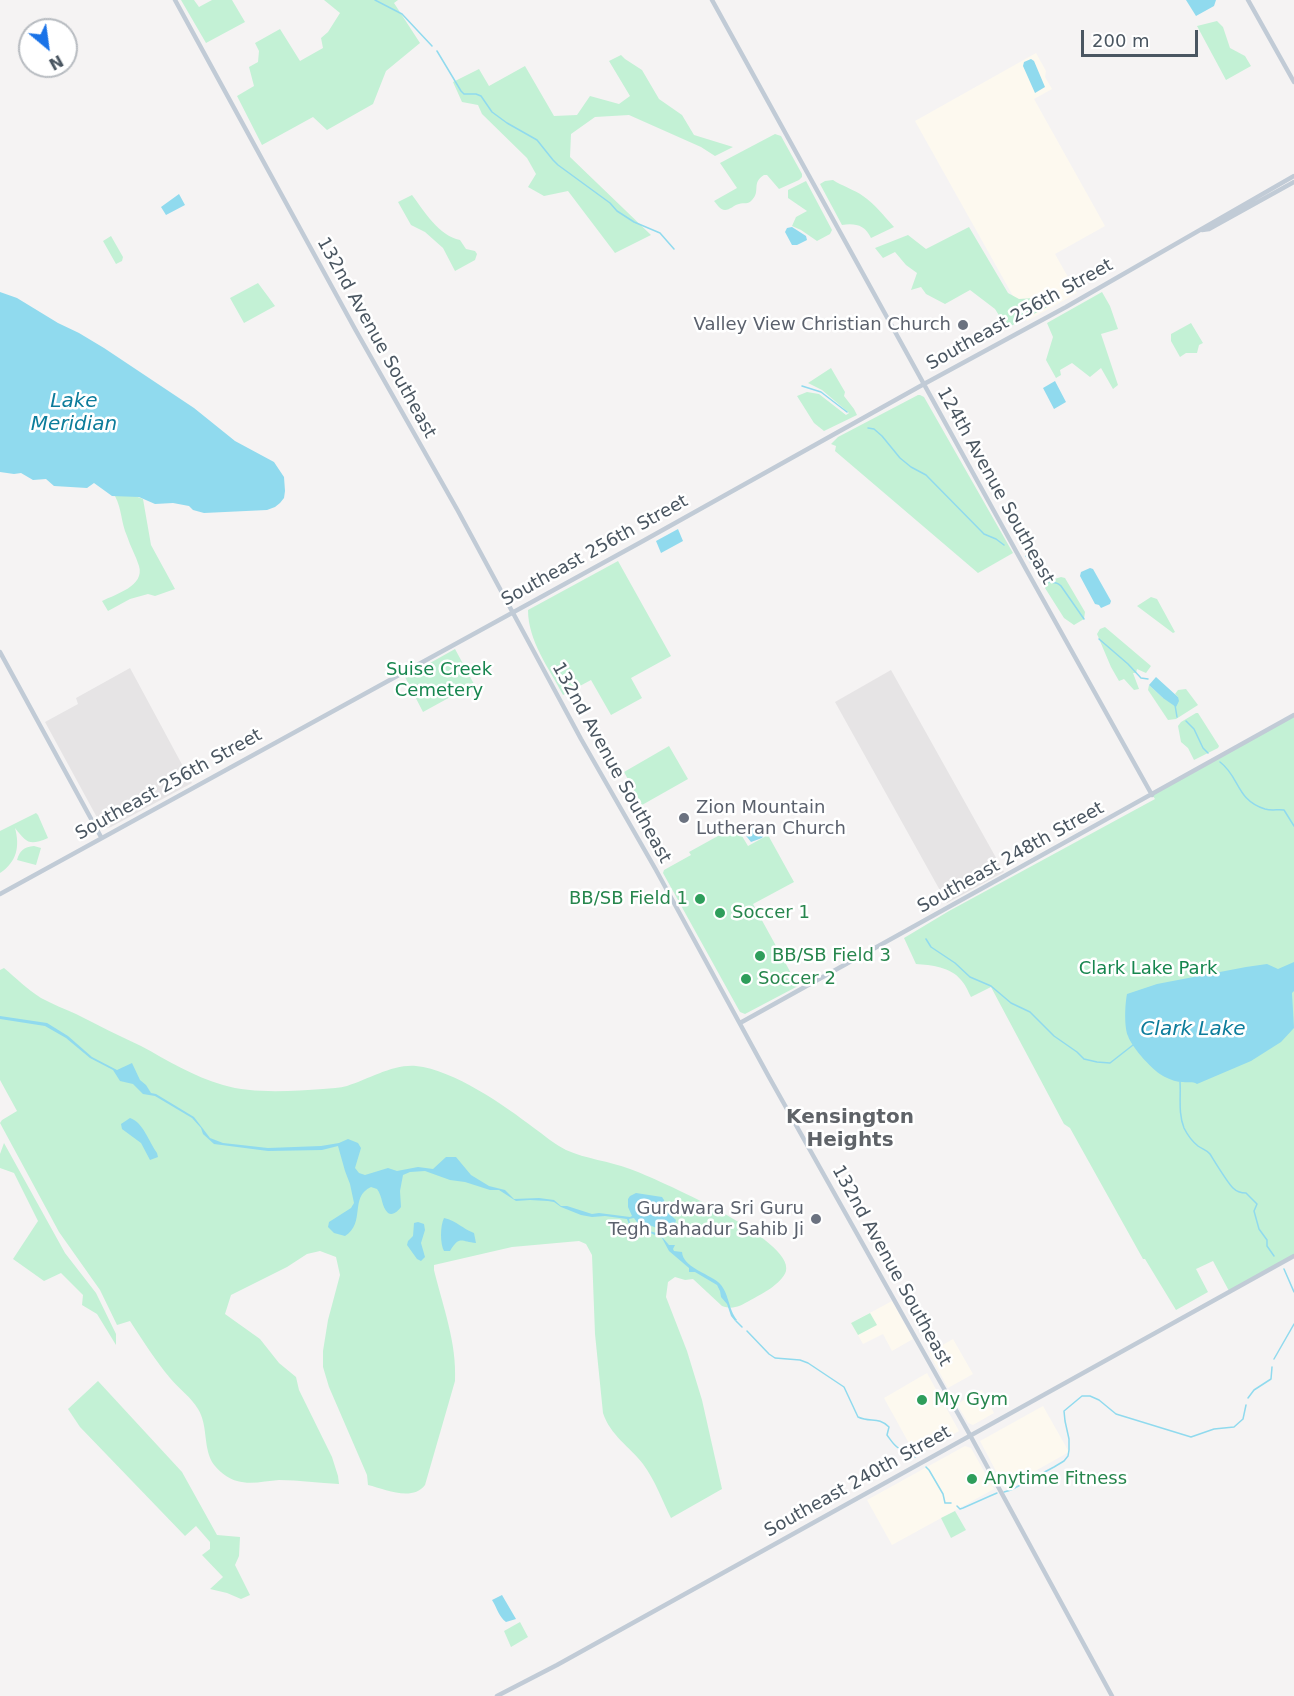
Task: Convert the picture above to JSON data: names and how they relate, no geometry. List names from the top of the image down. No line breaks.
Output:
{"streets":{"main road":["Southeast 256th Street","132nd Avenue Southeast","124th Avenue Southeast","Southeast 248th Street","Southeast 240th Street"]},"crossings":[["Southeast 256th Street","132nd Avenue Southeast"],["Southeast 256th Street","124th Avenue Southeast"],["132nd Avenue Southeast","Southeast 248th Street"],["132nd Avenue Southeast","Southeast 240th Street"],["124th Avenue Southeast","Southeast 248th Street"]],"districts":["Kensington Heights"],"water":["Lake Meridian","Clark Lake"],"parks":["Suise Creek Cemetery","Clark Lake Park"],"places":["Valley View Christian Church","Zion Mountain Lutheran Church","BB/SB Field 1","Soccer 1","BB/SB Field 3","Soccer 2","Gurdwara Sri Guru Tegh Bahadur Sahib Ji","My Gym","Anytime Fitness"],"scale_bar":"200 m","north":"bottom right"}
